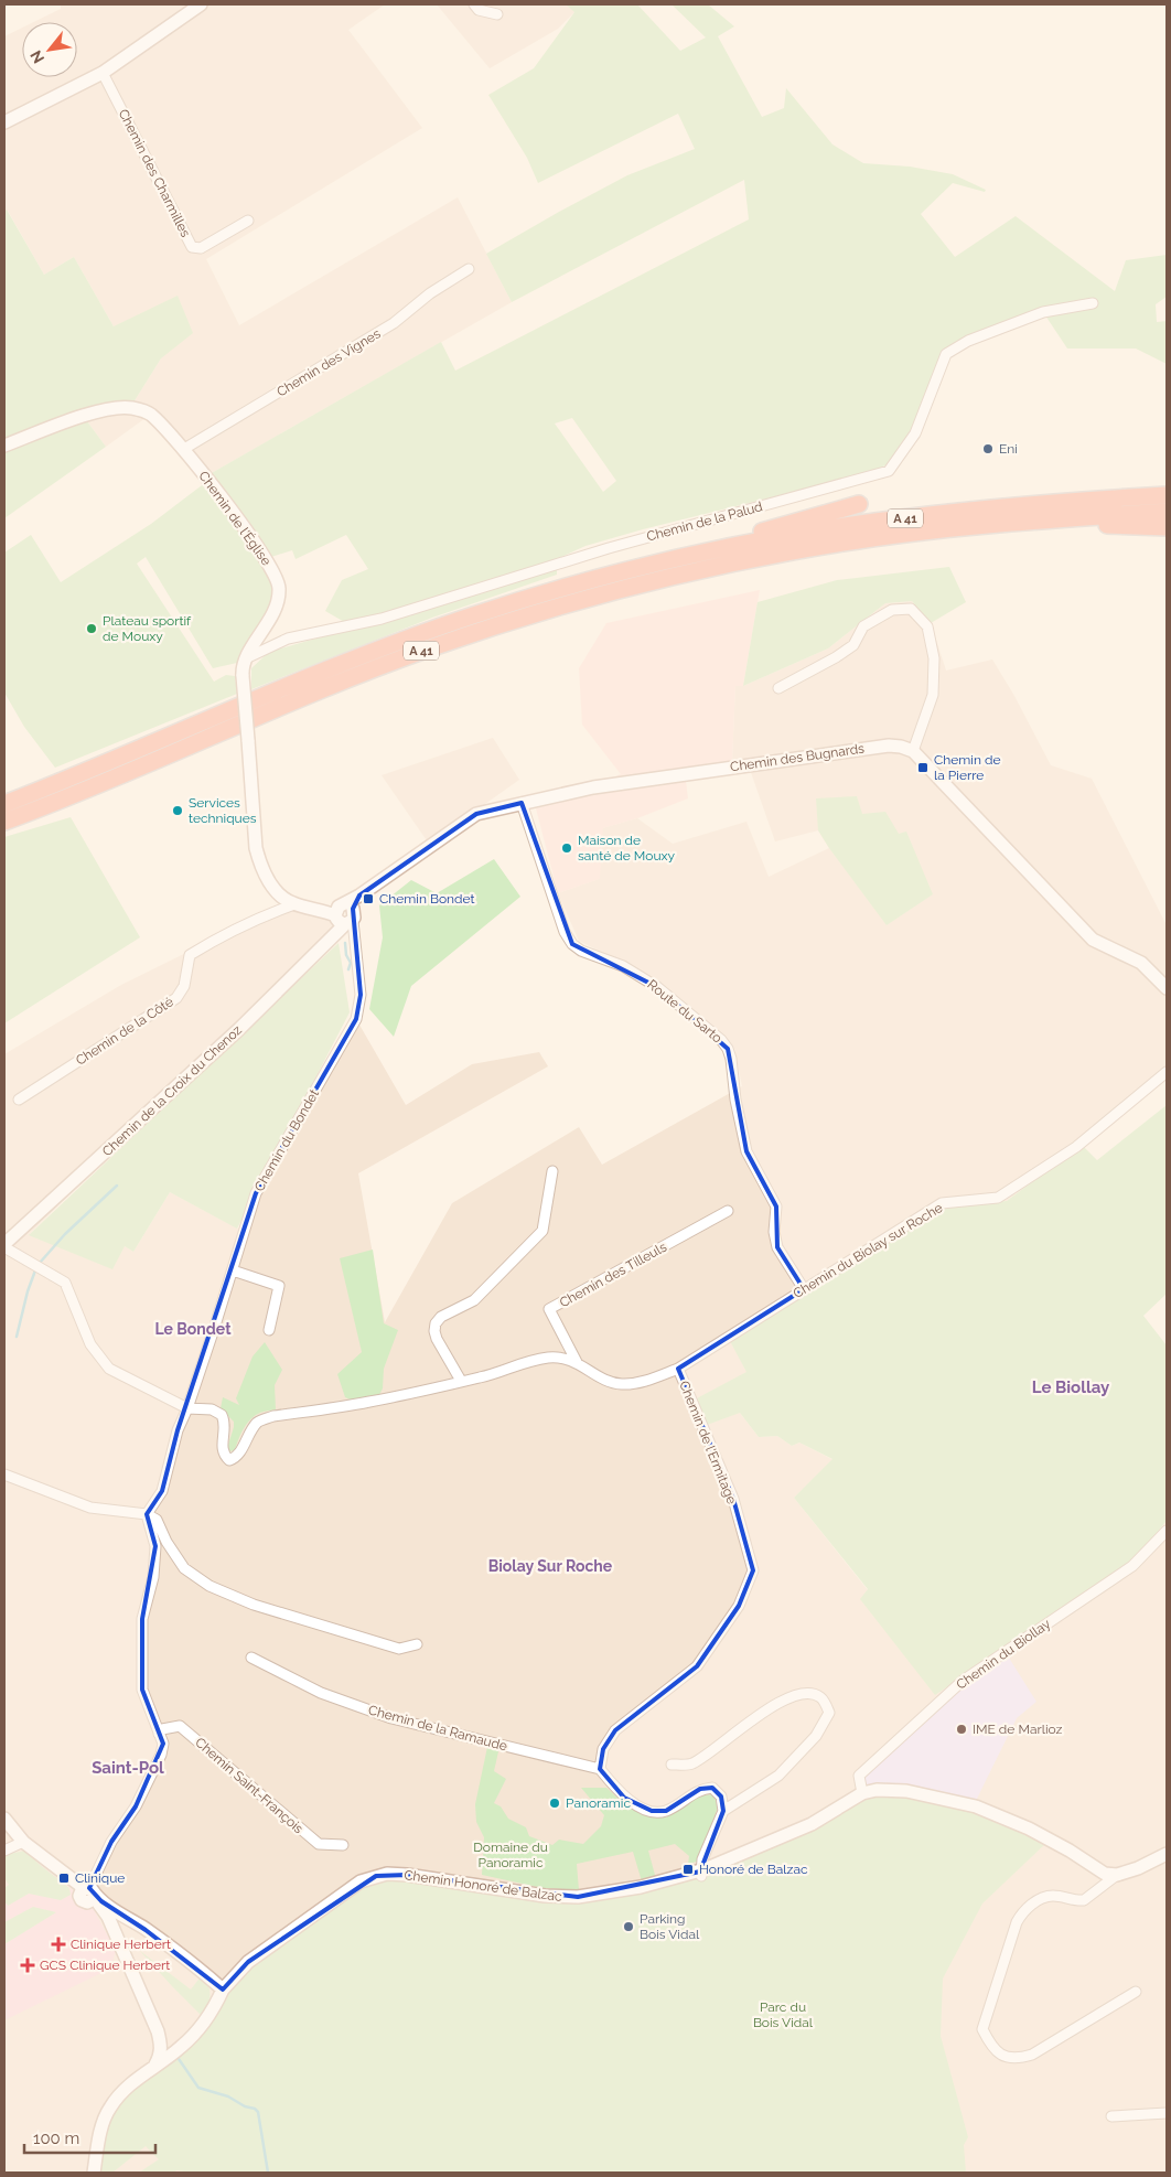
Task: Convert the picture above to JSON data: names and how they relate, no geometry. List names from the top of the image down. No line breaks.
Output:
{"streets":{"highway":["A 41"],"street":["Chemin des Charmilles","Chemin des Vignes","Chemin de l'Église","Chemin de la Palud","Chemin des Bugnards","Route du Sarto","Chemin de la Côté","Chemin de la Croix du Chenoz","Chemin du Bondet","Chemin du Biolay sur Roche","Chemin des Tilleuls","Chemin de l'Ermitage","Chemin du Biollay","Chemin de la Ramaude","Chemin Saint-François","Chemin Honoré de Balzac"]},"crossings":[["Chemin des Vignes","Chemin de l'Église"],["Chemin de l'Église","Chemin de la Palud"],["Chemin de l'Église","Chemin des Bugnards"],["Chemin de l'Église","Chemin de la Côté"],["Chemin de l'Église","Chemin de la Croix du Chenoz"],["Chemin de l'Église","Chemin du Bondet"],["Chemin des Bugnards","Route du Sarto"],["Chemin des Bugnards","Chemin de la Croix du Chenoz"],["Chemin des Bugnards","Chemin du Bondet"],["Route du Sarto","Chemin du Biolay sur Roche"],["Chemin de la Croix du Chenoz","Chemin du Bondet"],["Chemin du Biolay sur Roche","Chemin des Tilleuls"],["Chemin du Biolay sur Roche","Chemin de l'Ermitage"],["Chemin de l'Ermitage","Chemin de la Ramaude"],["Chemin du Biollay","Chemin Honoré de Balzac"]],"districts":["Le Bondet","Le Biollay","Biolay Sur Roche","Saint-Pol"],"parks":["Domaine du Panoramic","Parc du Bois Vidal"],"places":{"other":["Eni","Plateau sportif de Mouxy","Services techniques","Maison de santé de Mouxy","IME de Marlioz","Panoramic","Parking Bois Vidal"],"transit":["Chemin de la Pierre","Chemin Bondet","Honoré de Balzac","Clinique"],"health":["Clinique Herbert","GCS Clinique Herbert"]},"scale_bar":"100 m","north":"bottom left"}
